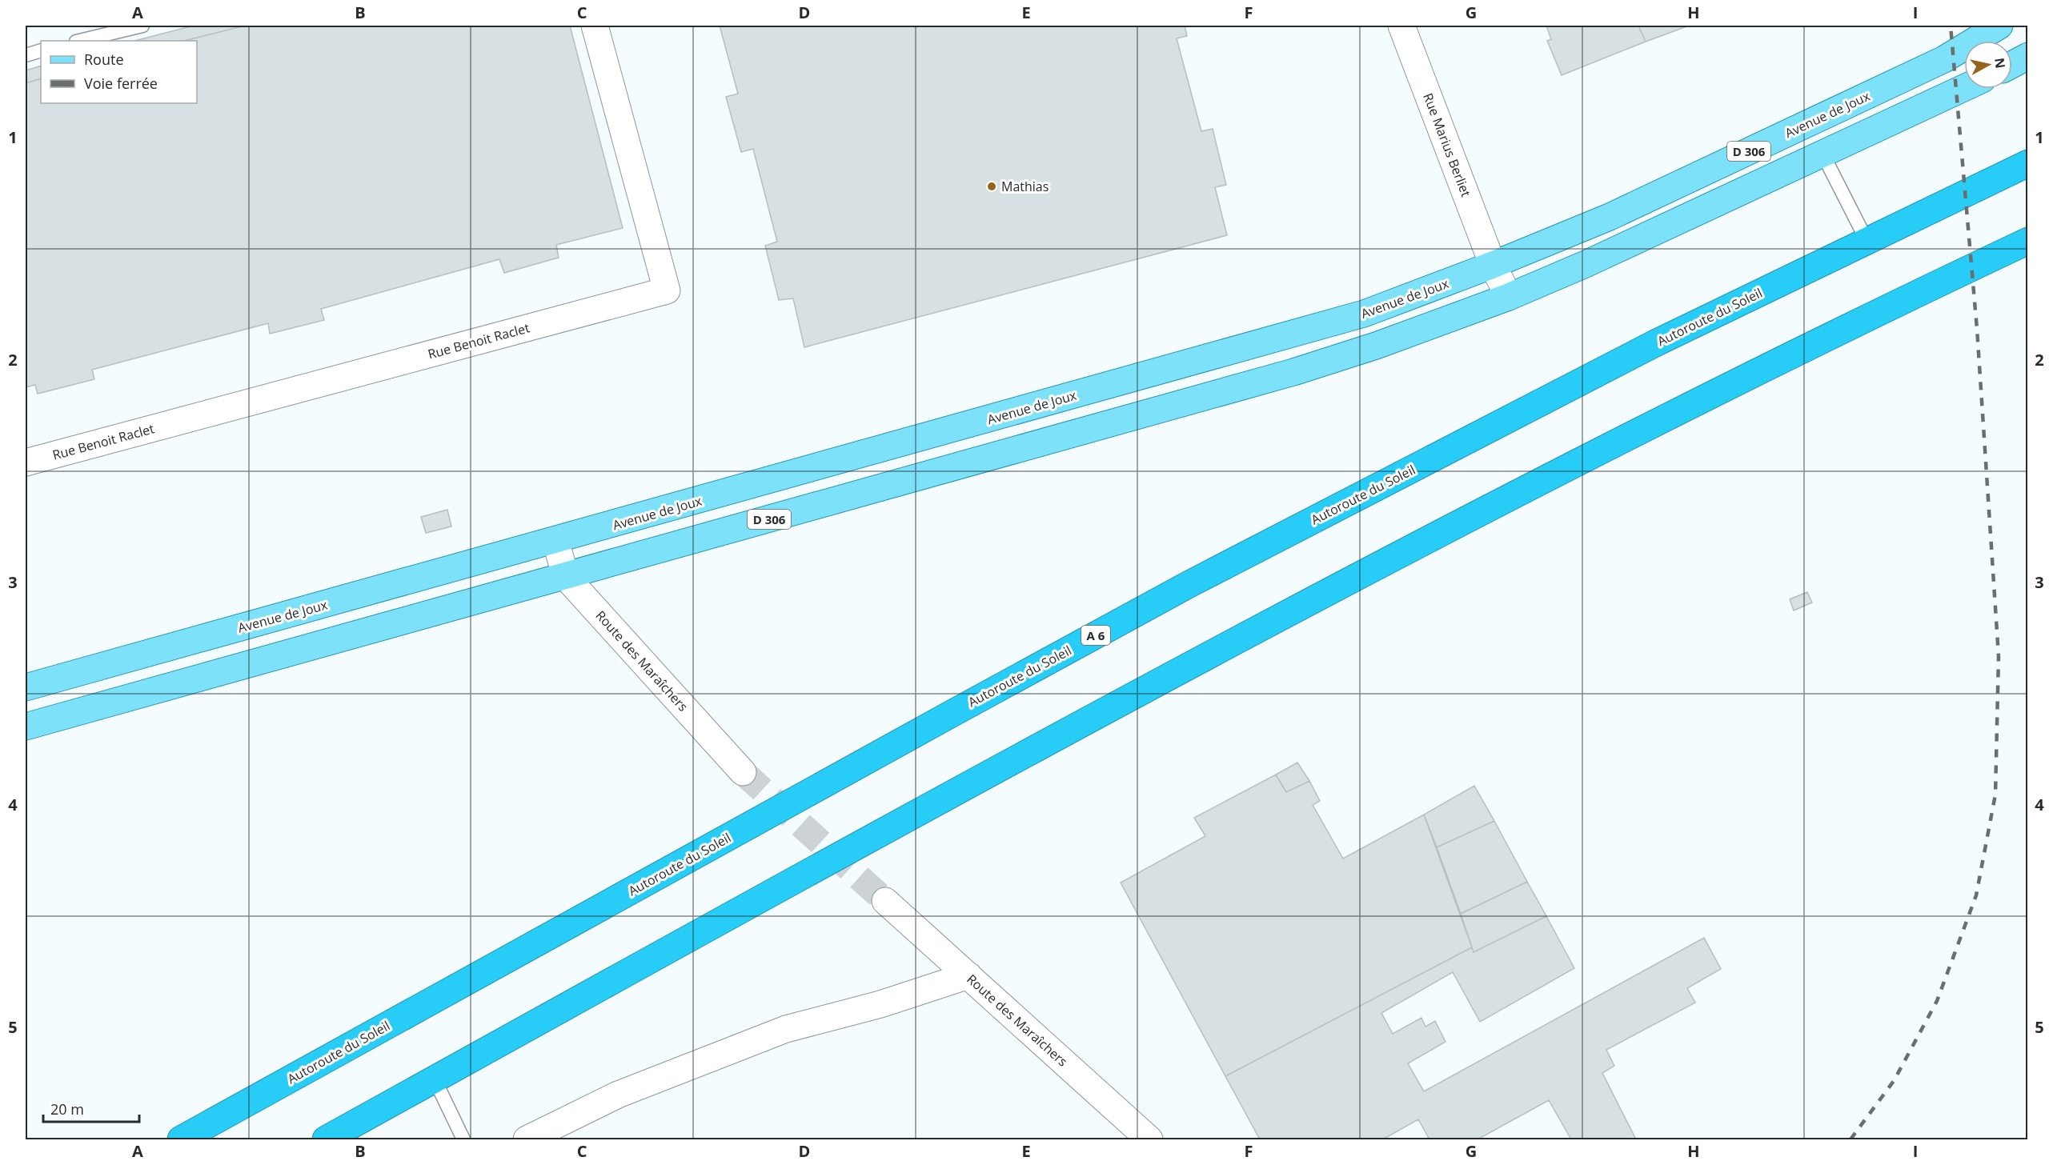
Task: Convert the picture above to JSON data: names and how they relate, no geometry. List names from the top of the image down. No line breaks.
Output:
{"streets":{"highway":["Autoroute du Soleil","A 6"],"main road":["Avenue de Joux","D 306"],"street":["Rue Marius Berliet","Rue Benoit Raclet","Route des Maraîchers"]},"crossings":[["Avenue de Joux","Rue Marius Berliet"],["Avenue de Joux","Route des Maraîchers"],["Rue Marius Berliet","D 306"],["D 306","Route des Maraîchers"]],"places":["Mathias"],"legend":["Route","Voie ferrée"],"scale_bar":"20 m","north":"right","grid":{"columns":["A","B","C","D","E","F","G","H","I"],"rows":["1","2","3","4","5"]}}
